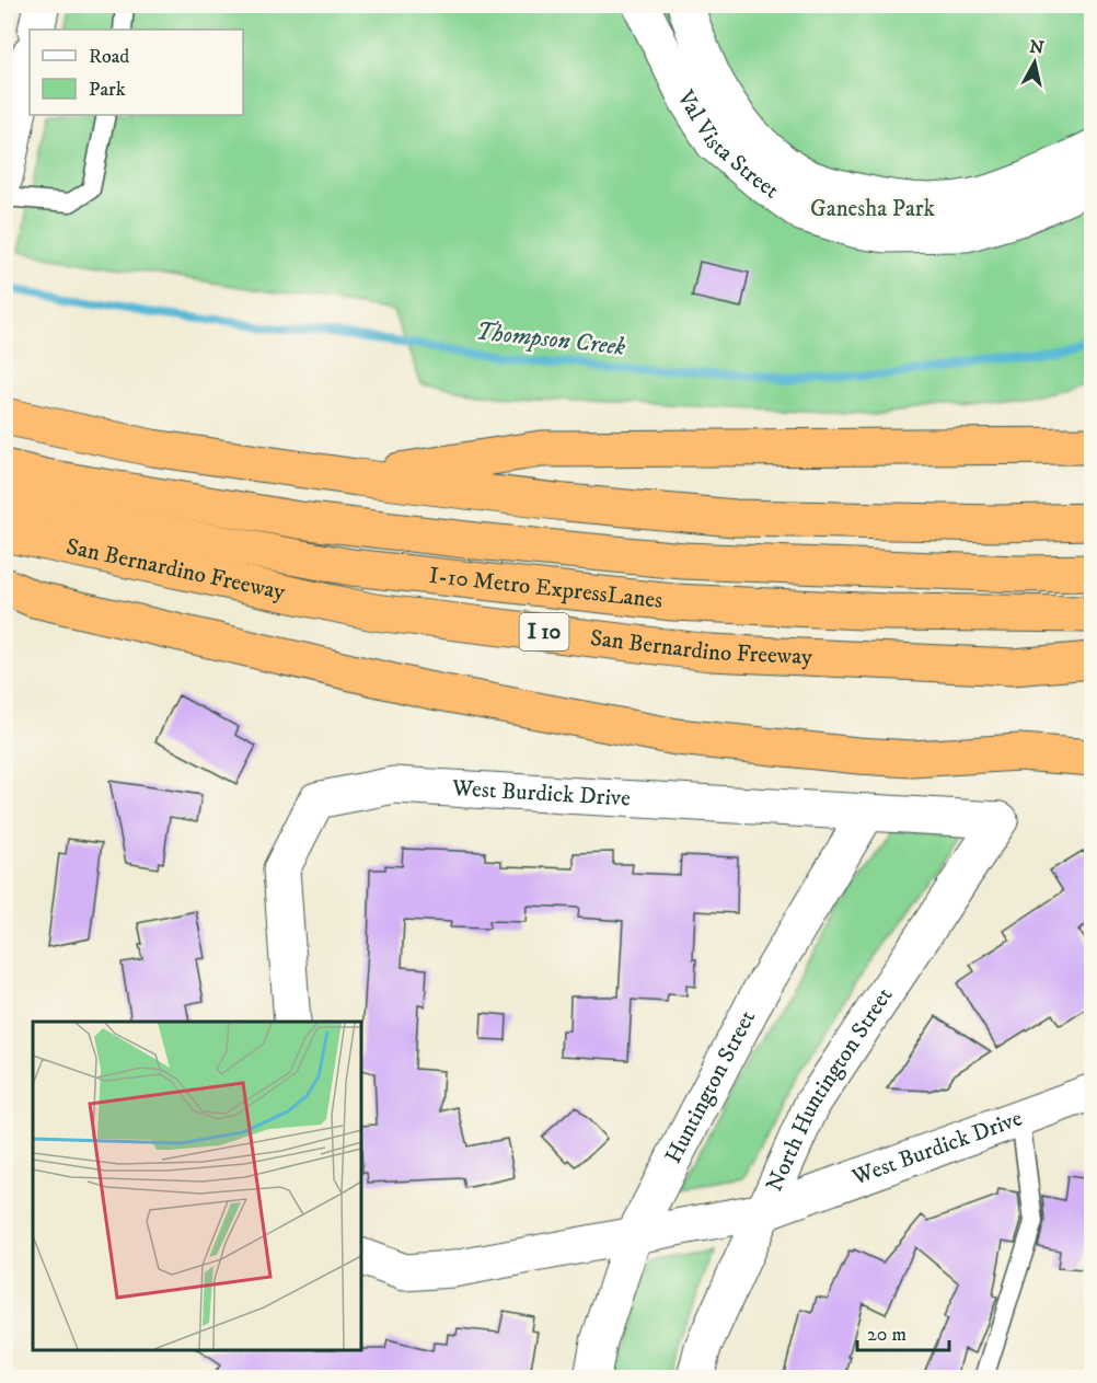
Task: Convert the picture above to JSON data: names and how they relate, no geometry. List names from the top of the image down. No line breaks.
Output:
{"streets":{"highway":["San Bernardino Freeway","I-10 Metro ExpressLanes","I 10"],"street":["Val Vista Street","West Burdick Drive","Huntington Street","North Huntington Street"]},"crossings":[["West Burdick Drive","Huntington Street"],["West Burdick Drive","North Huntington Street"]],"water":["Thompson Creek"],"parks":["Ganesha Park"],"legend":["Road","Park"],"scale_bar":"20 m","north":"top"}
